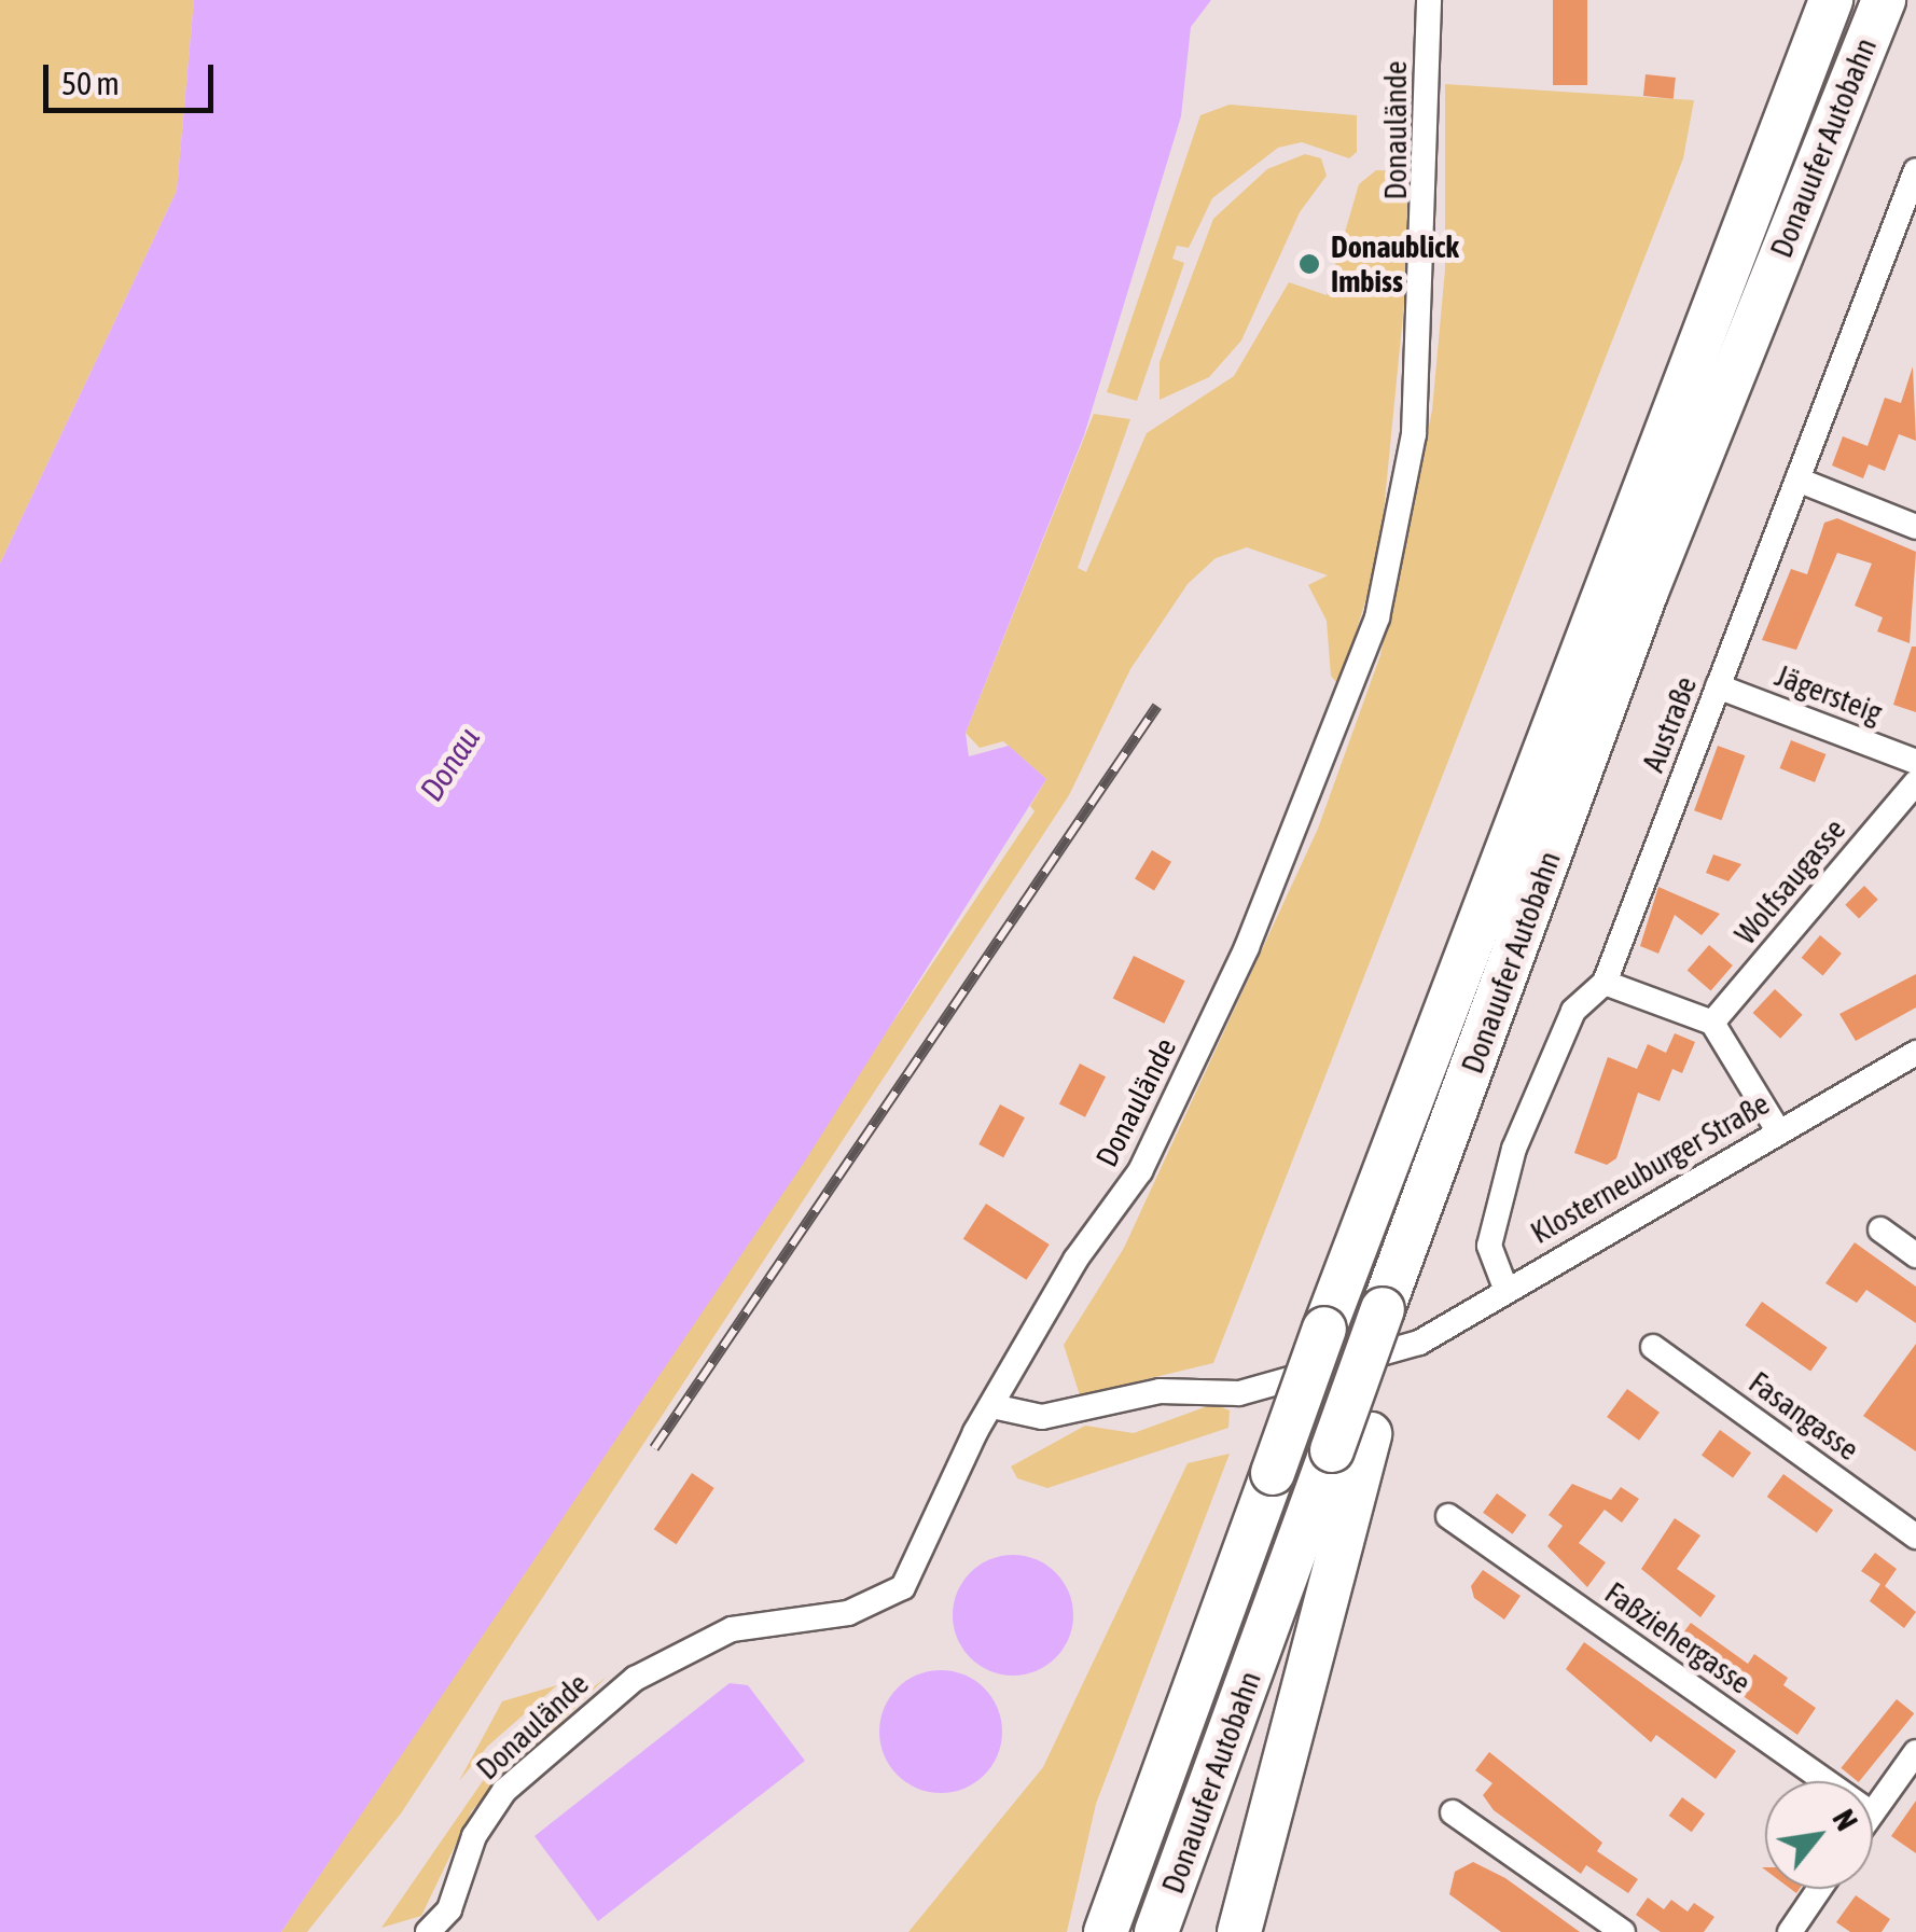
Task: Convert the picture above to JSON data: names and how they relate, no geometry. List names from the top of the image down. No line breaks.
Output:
{"streets":{"highway":["Donauufer Autobahn"],"street":["Donaulände","Jägersteig","Austraße","Wolfsaugasse","Klosterneuburger Straße","Fasangasse","Faßziehergasse"]},"crossings":[["Donaulände","Klosterneuburger Straße"],["Jägersteig","Austraße"],["Austraße","Klosterneuburger Straße"]],"water":["Donau"],"places":["Donaublick Imbiss"],"scale_bar":"50 m","north":"top right"}
